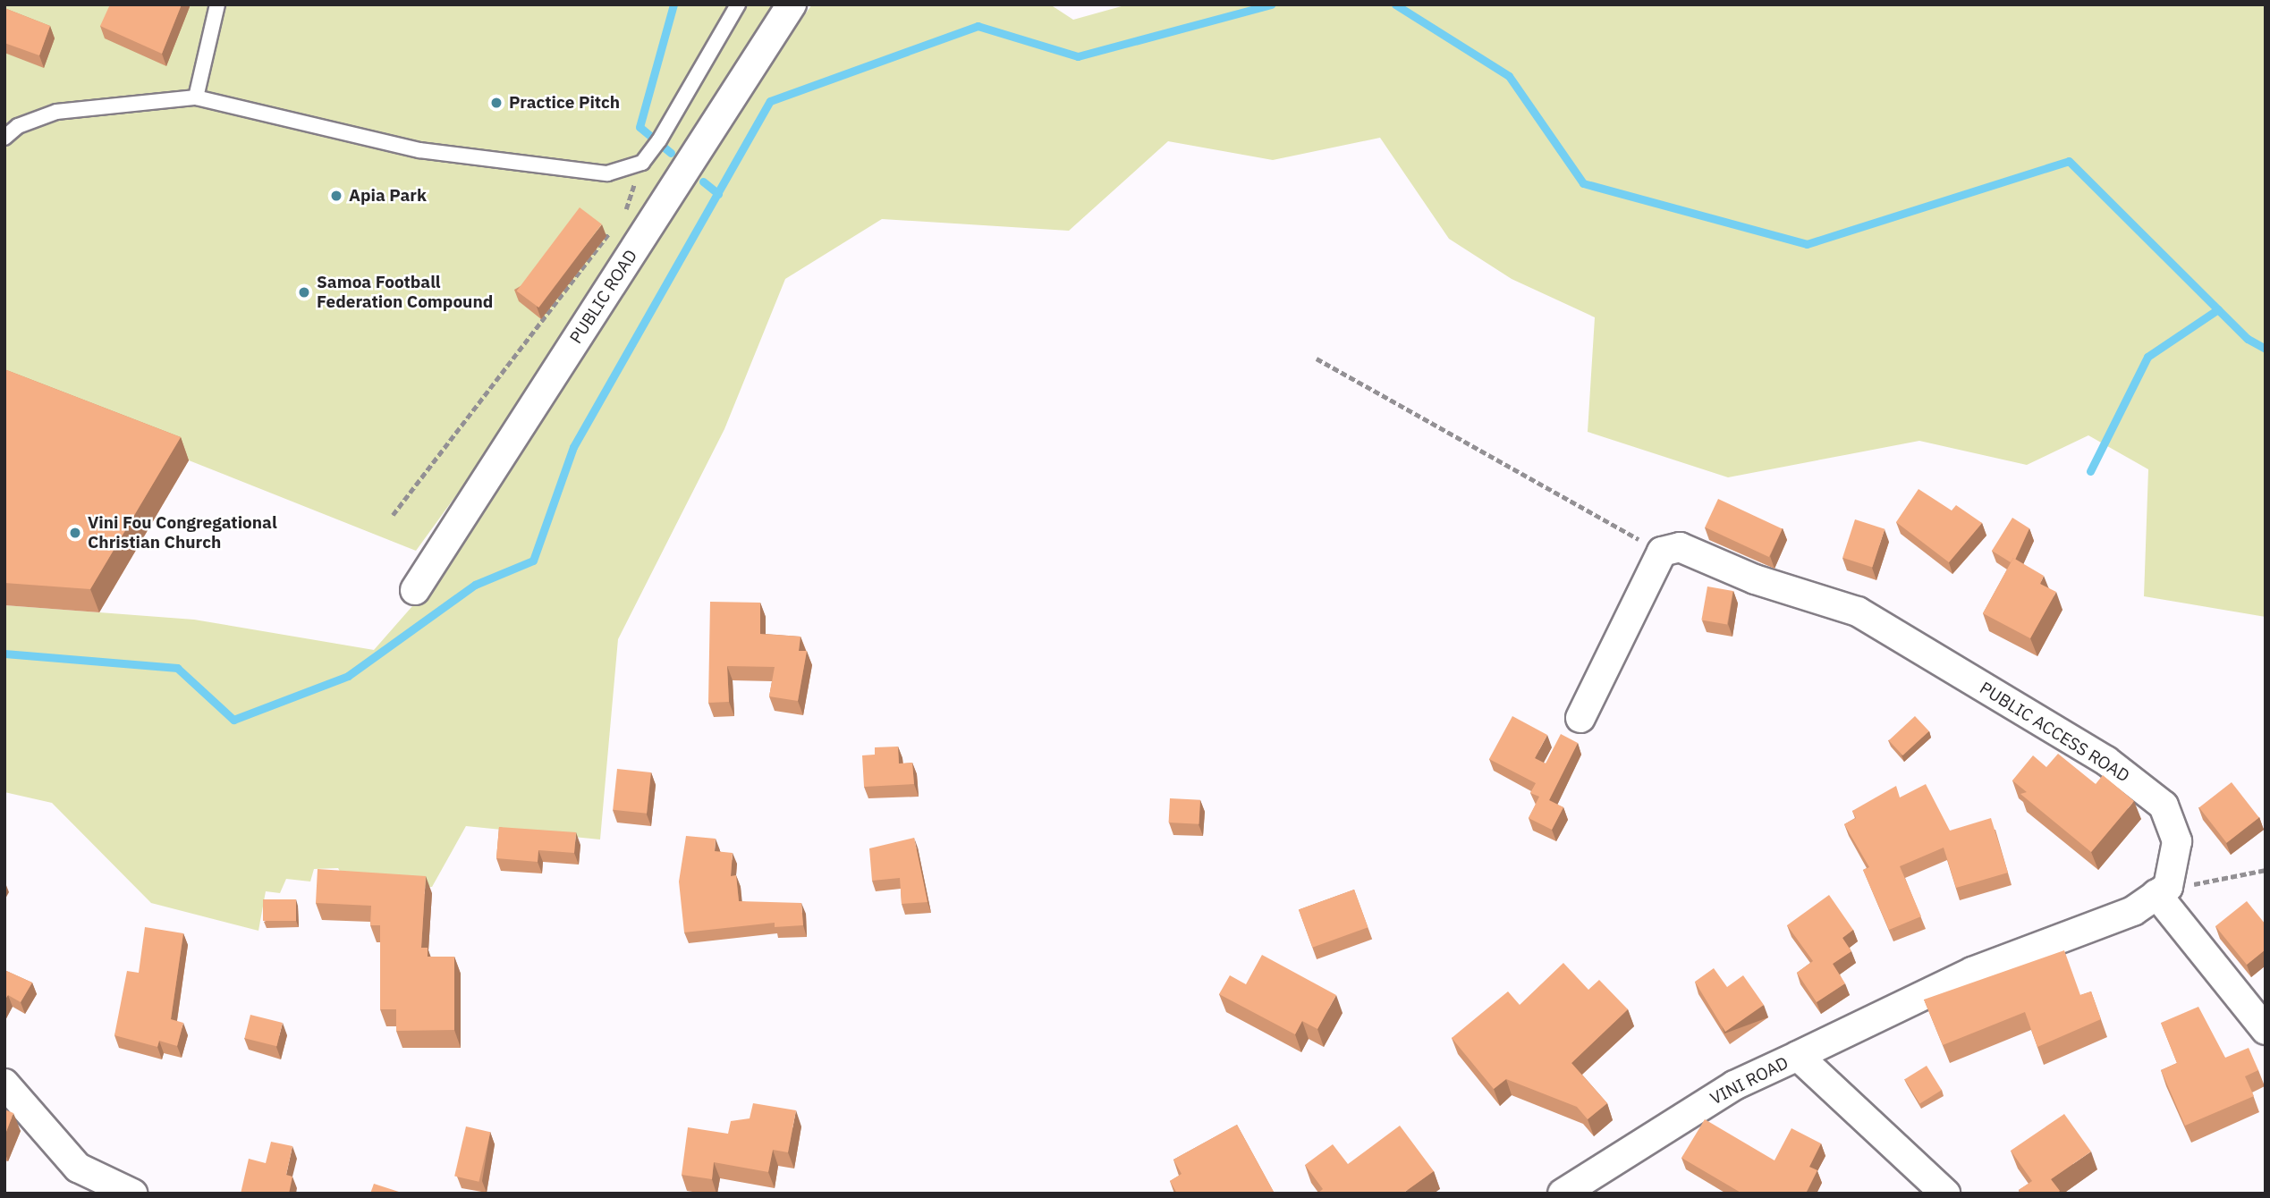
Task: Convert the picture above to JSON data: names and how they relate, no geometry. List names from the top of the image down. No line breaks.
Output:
{"streets":{"street":["PUBLIC ROAD","PUBLIC ACCESS ROAD","VINI ROAD"]},"places":["Practice Pitch","Apia Park","Samoa Football Federation Compound","Vini Fou Congregational Christian Church"]}
